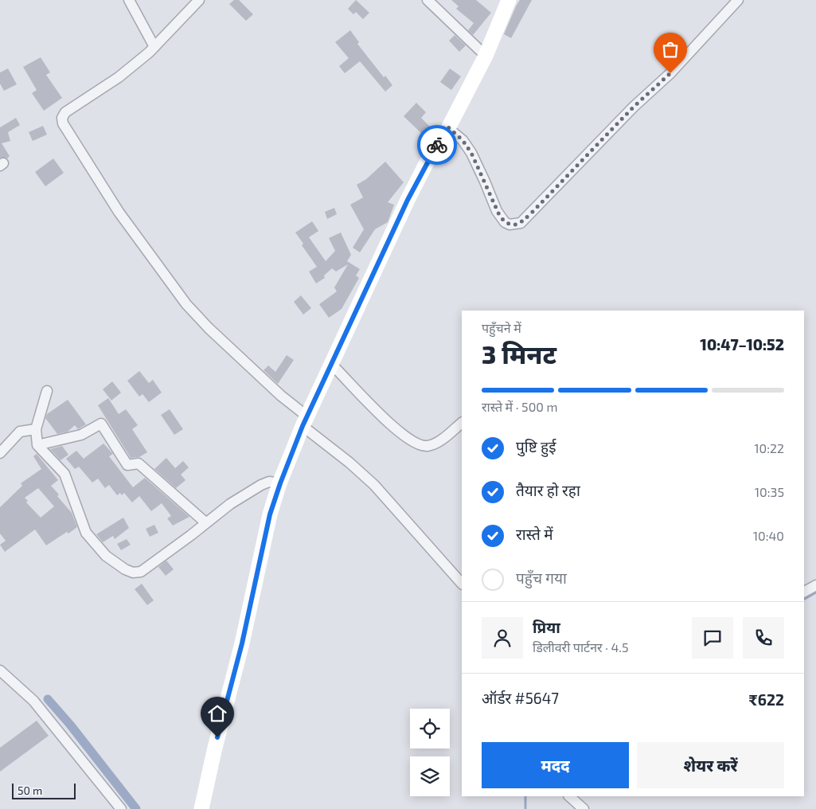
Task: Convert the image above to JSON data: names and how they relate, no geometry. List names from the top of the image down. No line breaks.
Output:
{"scale_bar":"50 m","page":{"heading":["3 मिनट","पहुँचने में","10:47–10:52"],"panel":["प्रिया","डिलीवरी पार्टनर · 4.5","ऑर्डर #5647","₹622"],"bar":"रास्ते में · 500 m","list":[["पुष्टि हुई","10:22"],["तैयार हो रहा","10:35"],["रास्ते में","10:40"],"पहुँच गया"],"buttons":["मदद","शेयर करें"],"scale":"50 m"}}
